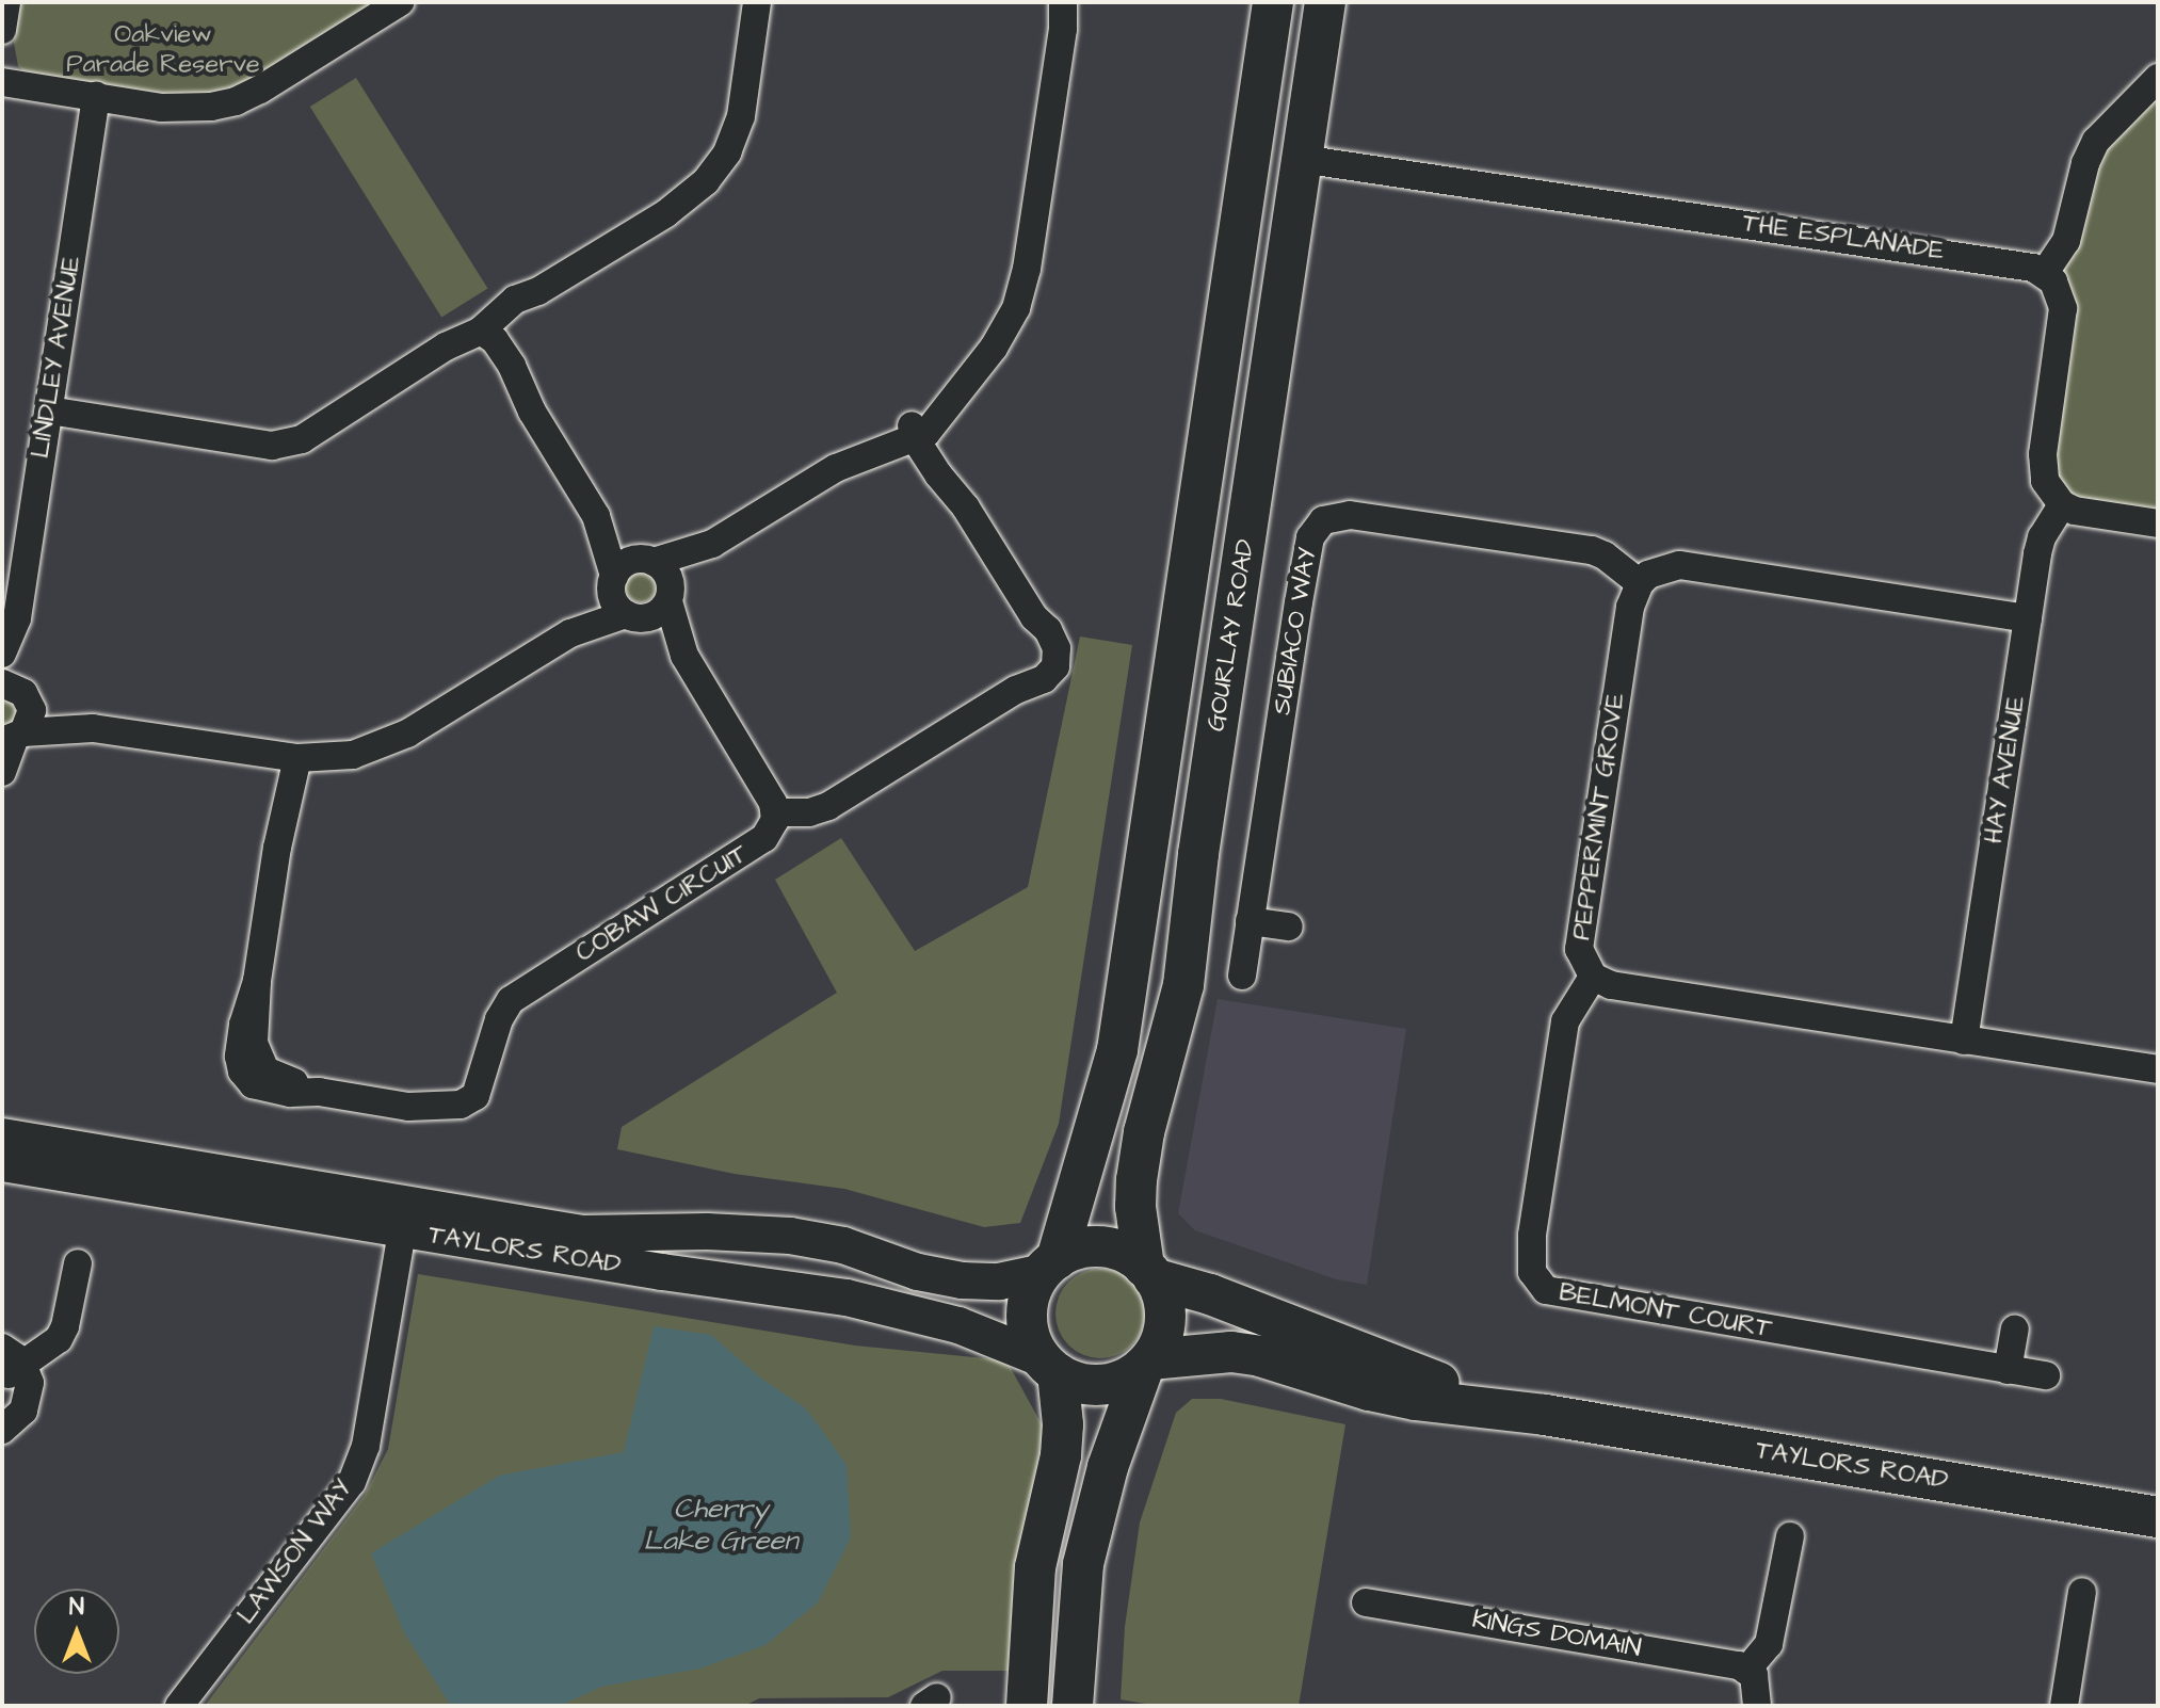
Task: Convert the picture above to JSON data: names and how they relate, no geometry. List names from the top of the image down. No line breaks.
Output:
{"streets":{"main road":["GOURLAY ROAD","TAYLORS ROAD"],"street":["THE ESPLANADE","LINDLEY AVENUE","SUBIACO WAY","HAY AVENUE","PEPPERMINT GROVE","COBAW CIRCUIT","BELMONT COURT","LAWSON WAY","KINGS DOMAIN"]},"crossings":[["THE ESPLANADE","GOURLAY ROAD"],["SUBIACO WAY","PEPPERMINT GROVE"],["GOURLAY ROAD","TAYLORS ROAD"],["HAY AVENUE","PEPPERMINT GROVE"],["PEPPERMINT GROVE","BELMONT COURT"],["TAYLORS ROAD","LAWSON WAY"]],"water":["Cherry Lake Green"],"parks":["Oakview Parade Reserve"],"north":"top"}
